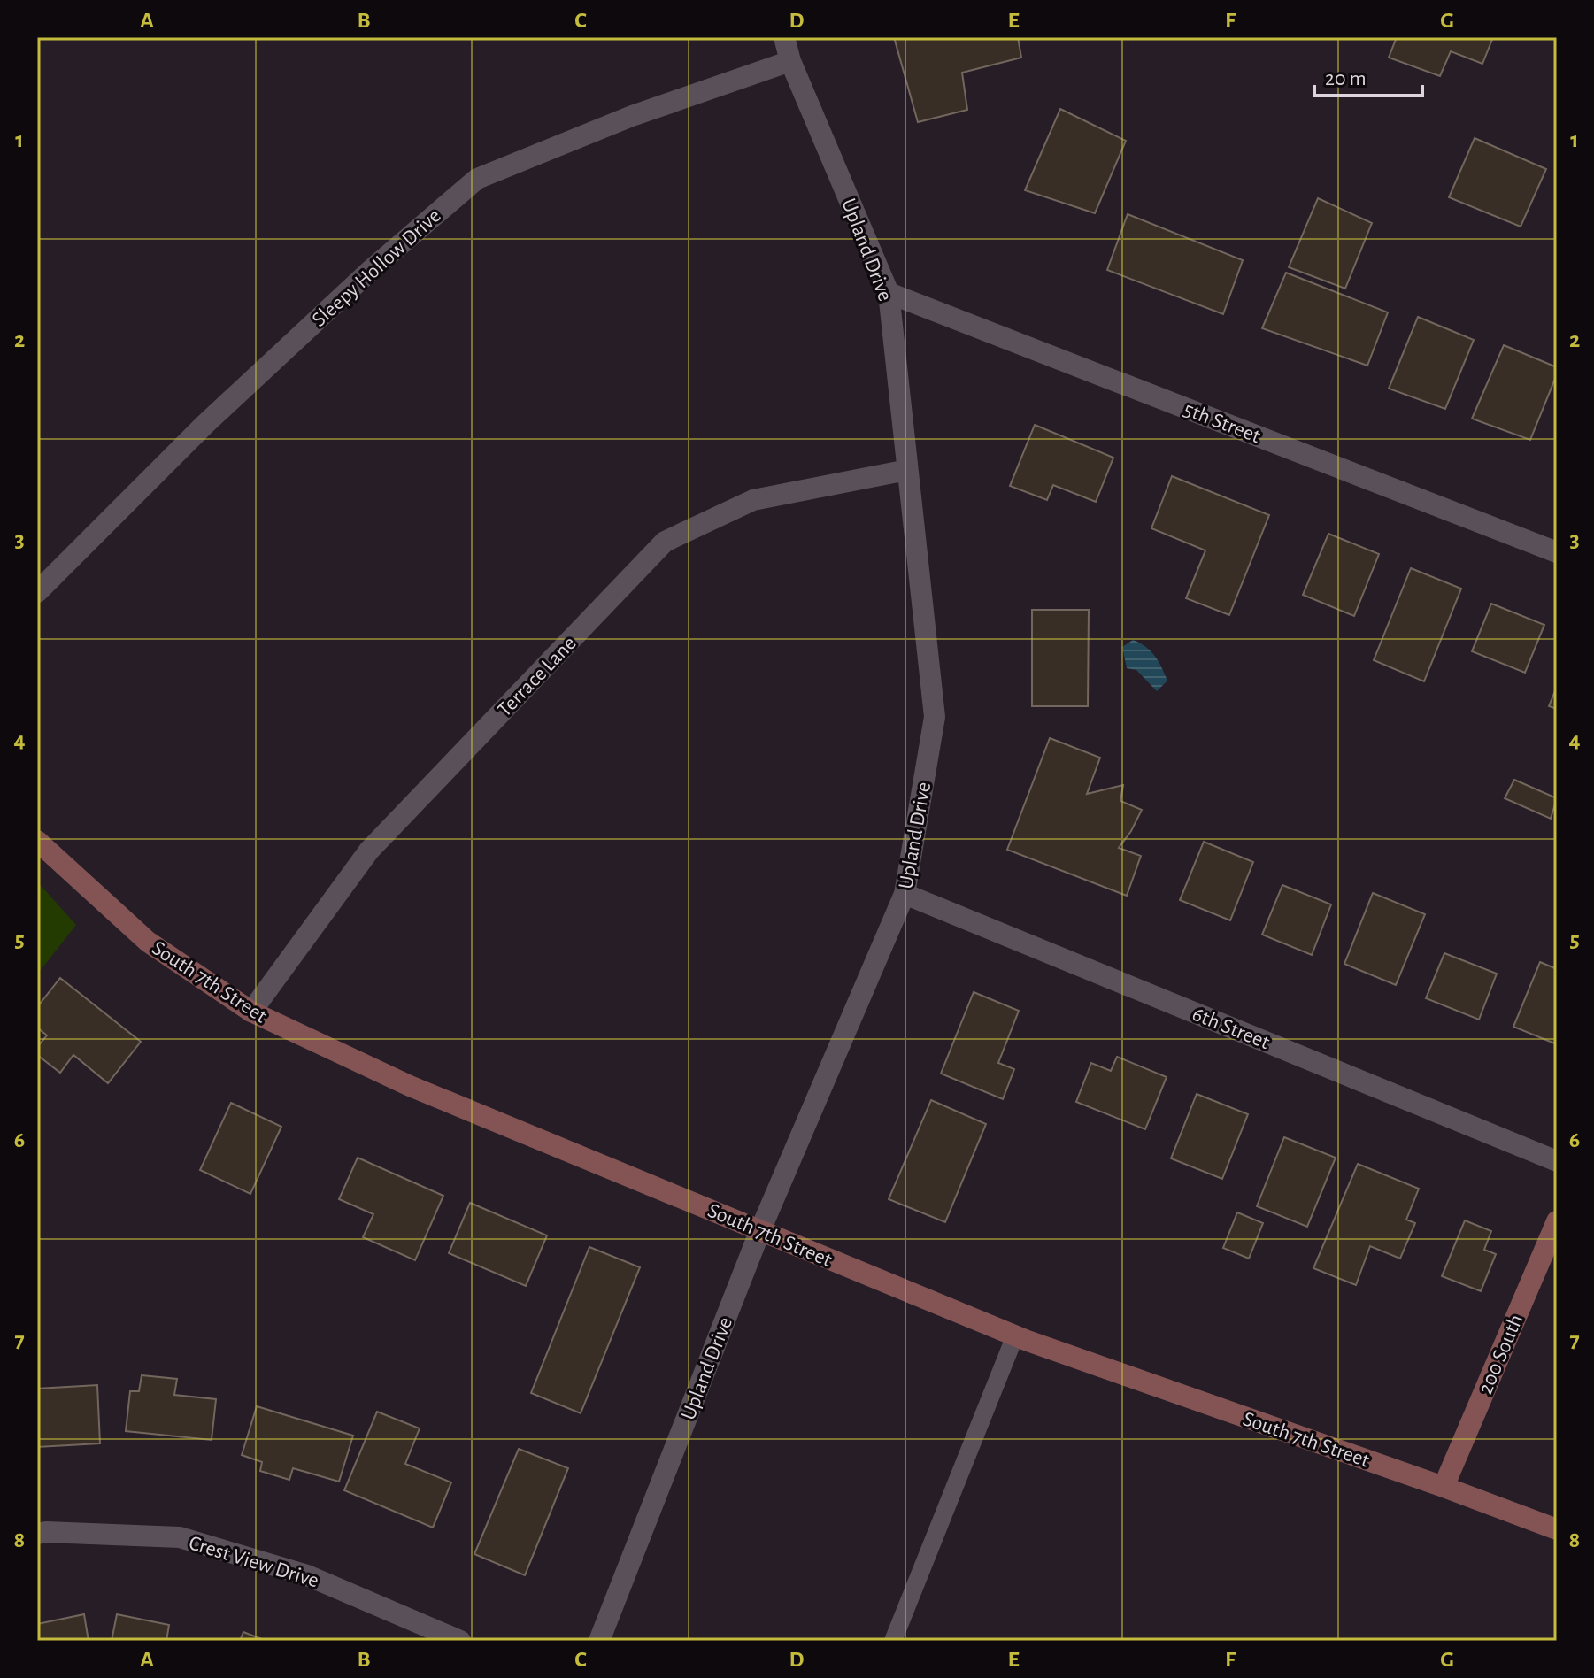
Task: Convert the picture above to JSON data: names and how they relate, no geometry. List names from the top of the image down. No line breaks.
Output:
{"streets":{"street":["Upland Drive","Sleepy Hollow Drive","5th Street","Terrace Lane","South 7th Street","6th Street","200 South","Crest View Drive"]},"crossings":[["Upland Drive","Sleepy Hollow Drive"],["Upland Drive","5th Street"],["Upland Drive","Terrace Lane"],["Upland Drive","South 7th Street"],["Upland Drive","6th Street"],["Terrace Lane","South 7th Street"],["South 7th Street","200 South"]],"scale_bar":"20 m","grid":{"columns":["A","B","C","D","E","F","G"],"rows":["1","2","3","4","5","6","7","8"]}}
